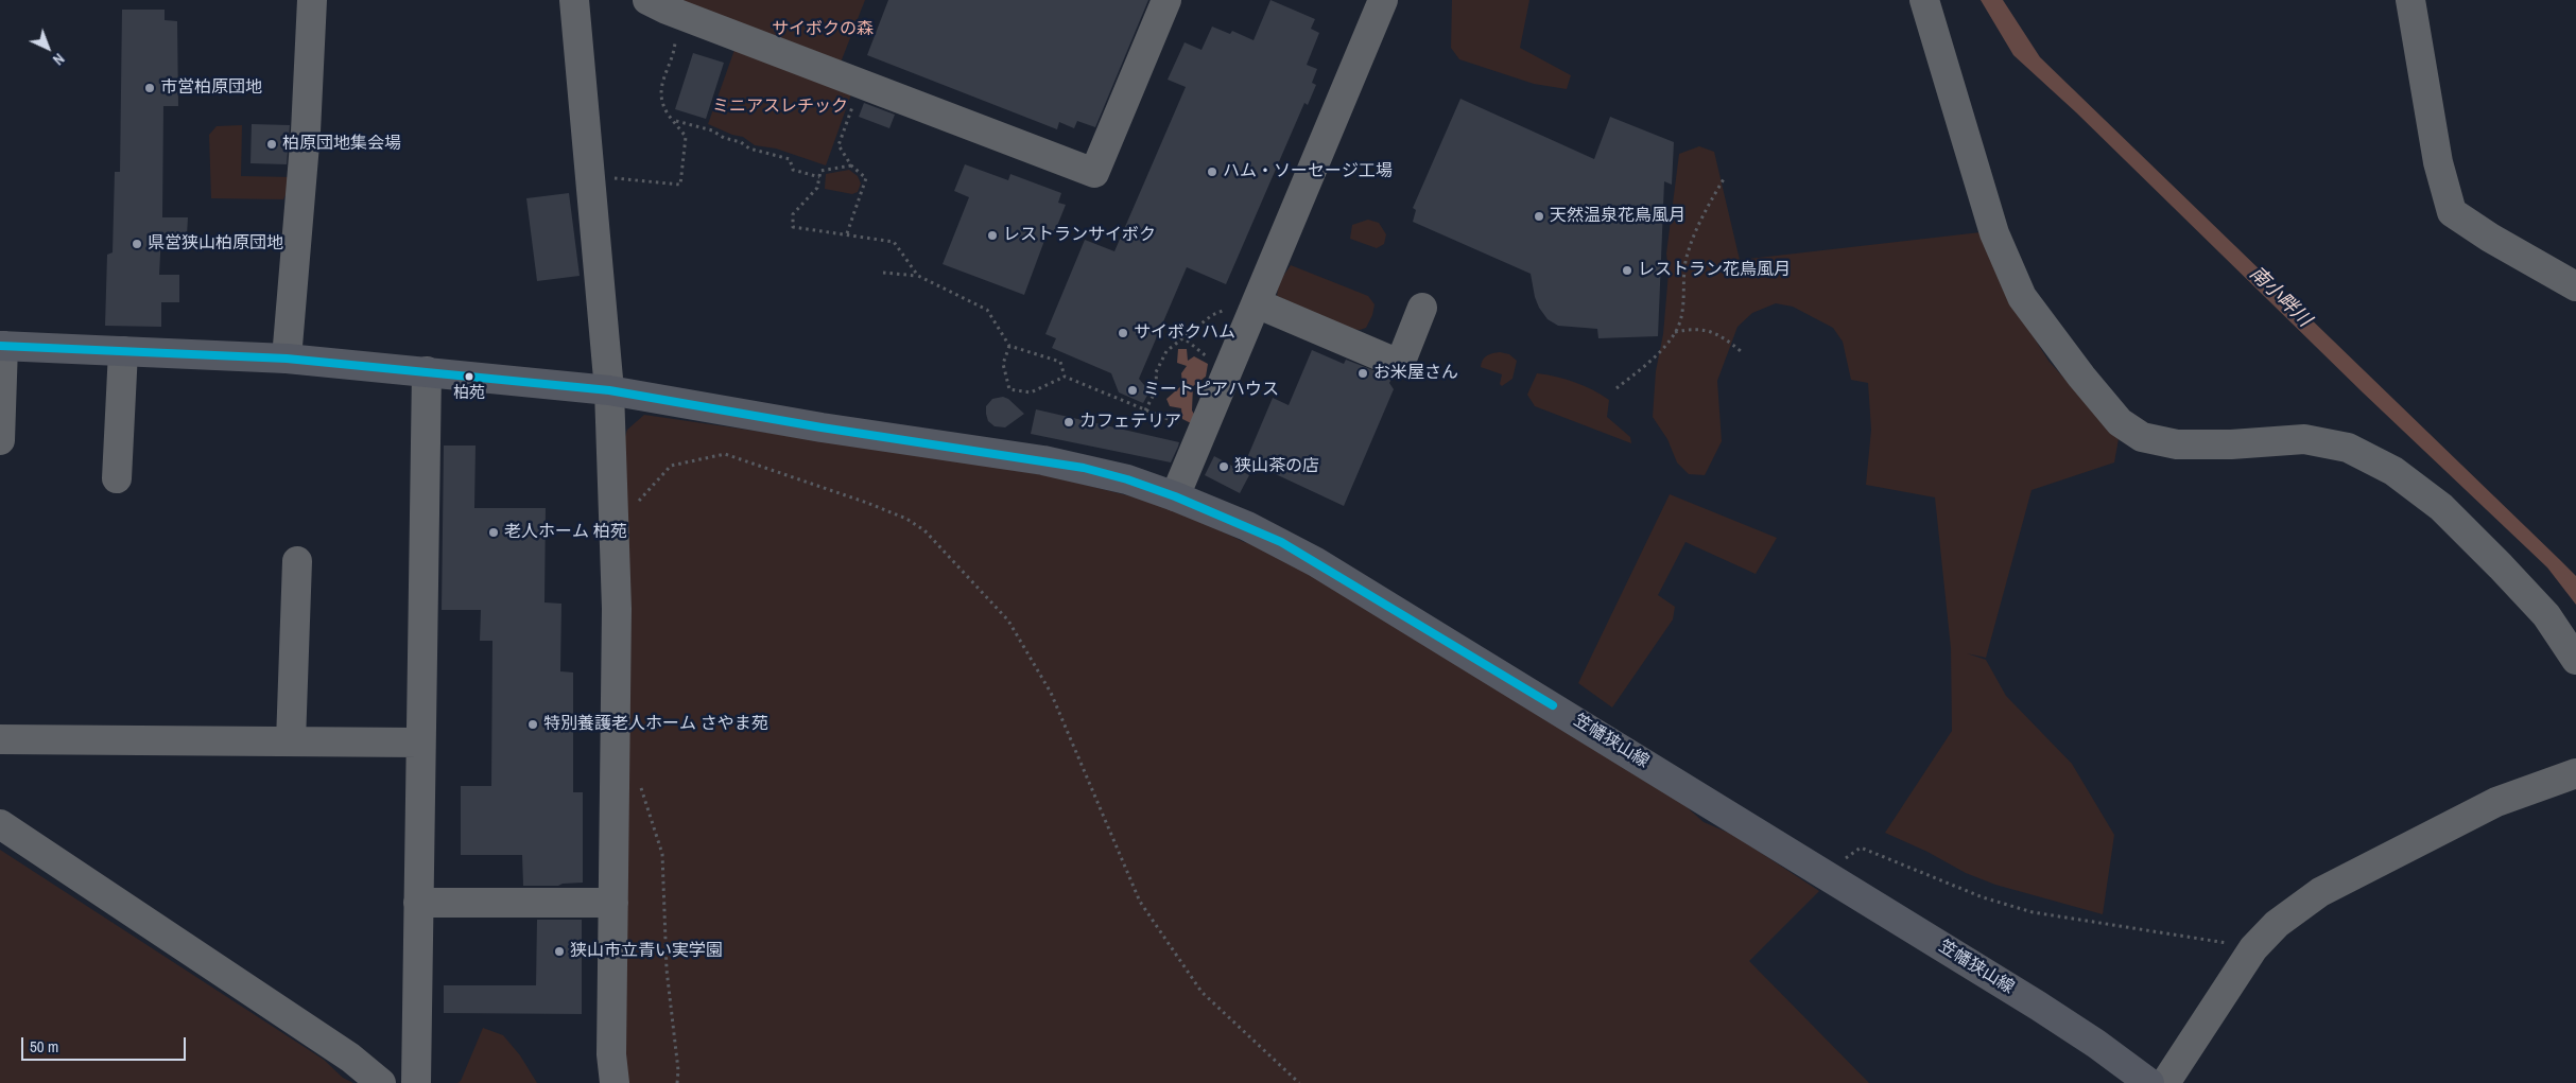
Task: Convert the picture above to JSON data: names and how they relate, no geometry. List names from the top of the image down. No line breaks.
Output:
{"streets":{"main road":["笠幡狭山線"]},"water":["南小畔川"],"parks":["サイボクの森","ミニアスレチック"],"places":["市営柏原団地","柏原団地集会場","ハム・ソーセージ工場","天然温泉花鳥風月","レストランサイボク","県営狭山柏原団地","レストラン花鳥風月","サイボクハム","お米屋さん","柏苑","ミートピアハウス","カフェテリア","狭山茶の店","老人ホーム 柏苑","特別養護老人ホーム さやま苑","狭山市立青い実学園"],"scale_bar":"50 m","north":"bottom right"}
